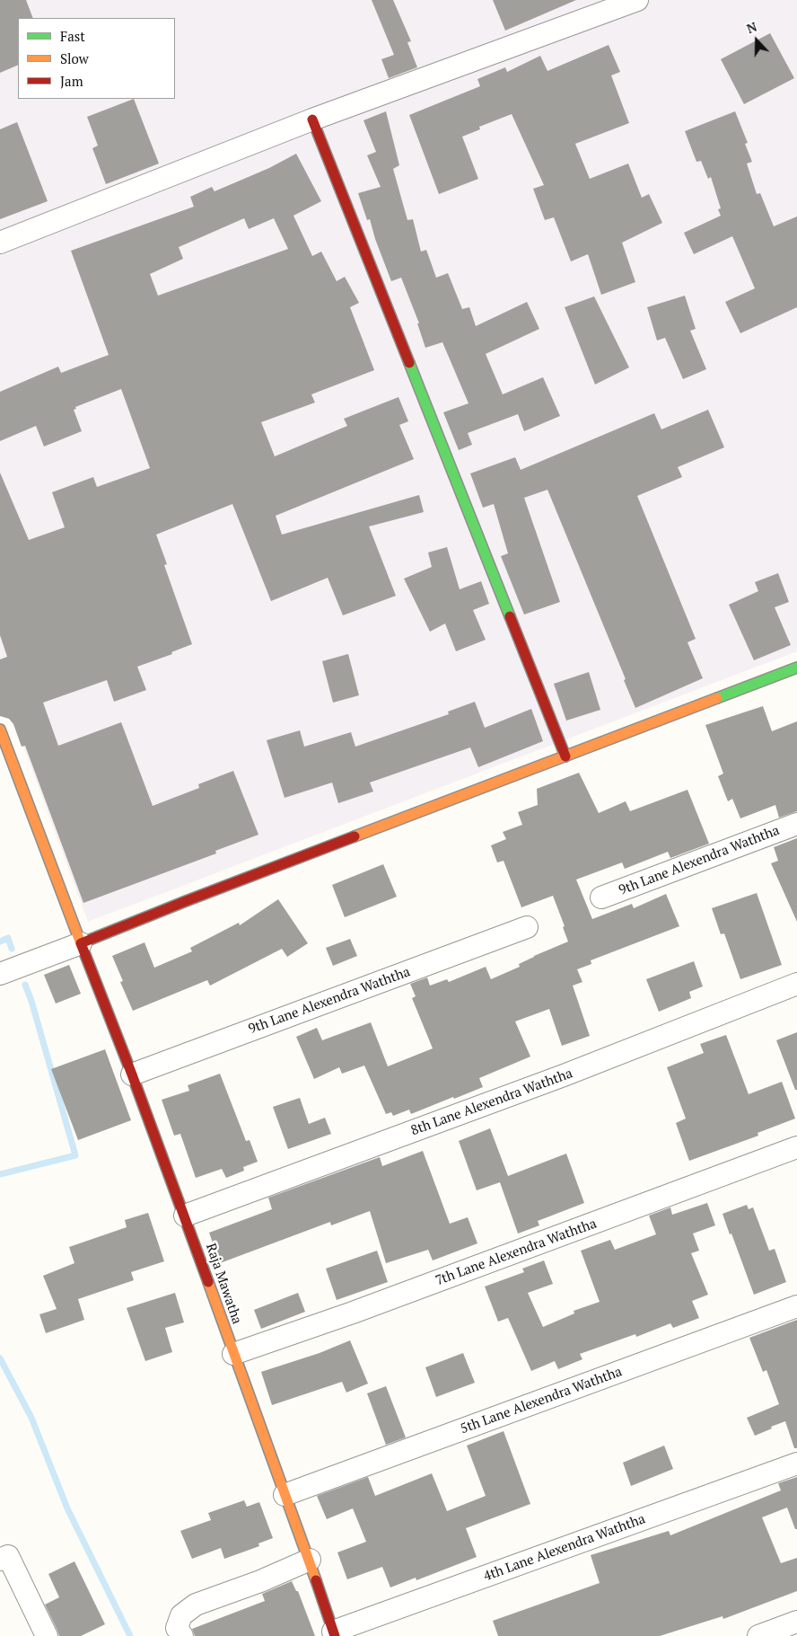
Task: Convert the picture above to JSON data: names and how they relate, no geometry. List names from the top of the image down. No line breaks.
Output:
{"streets":{"street":["9th Lane Alexendra Waththa","8th Lane Alexendra Waththa","7th Lane Alexendra Waththa","Raja Mawatha","5th Lane Alexendra Waththa","4th Lane Alexendra Waththa"]},"crossings":[["9th Lane Alexendra Waththa","Raja Mawatha"],["8th Lane Alexendra Waththa","Raja Mawatha"],["7th Lane Alexendra Waththa","Raja Mawatha"],["Raja Mawatha","5th Lane Alexendra Waththa"],["Raja Mawatha","4th Lane Alexendra Waththa"]],"legend":["Fast","Slow","Jam"],"north":"top"}
